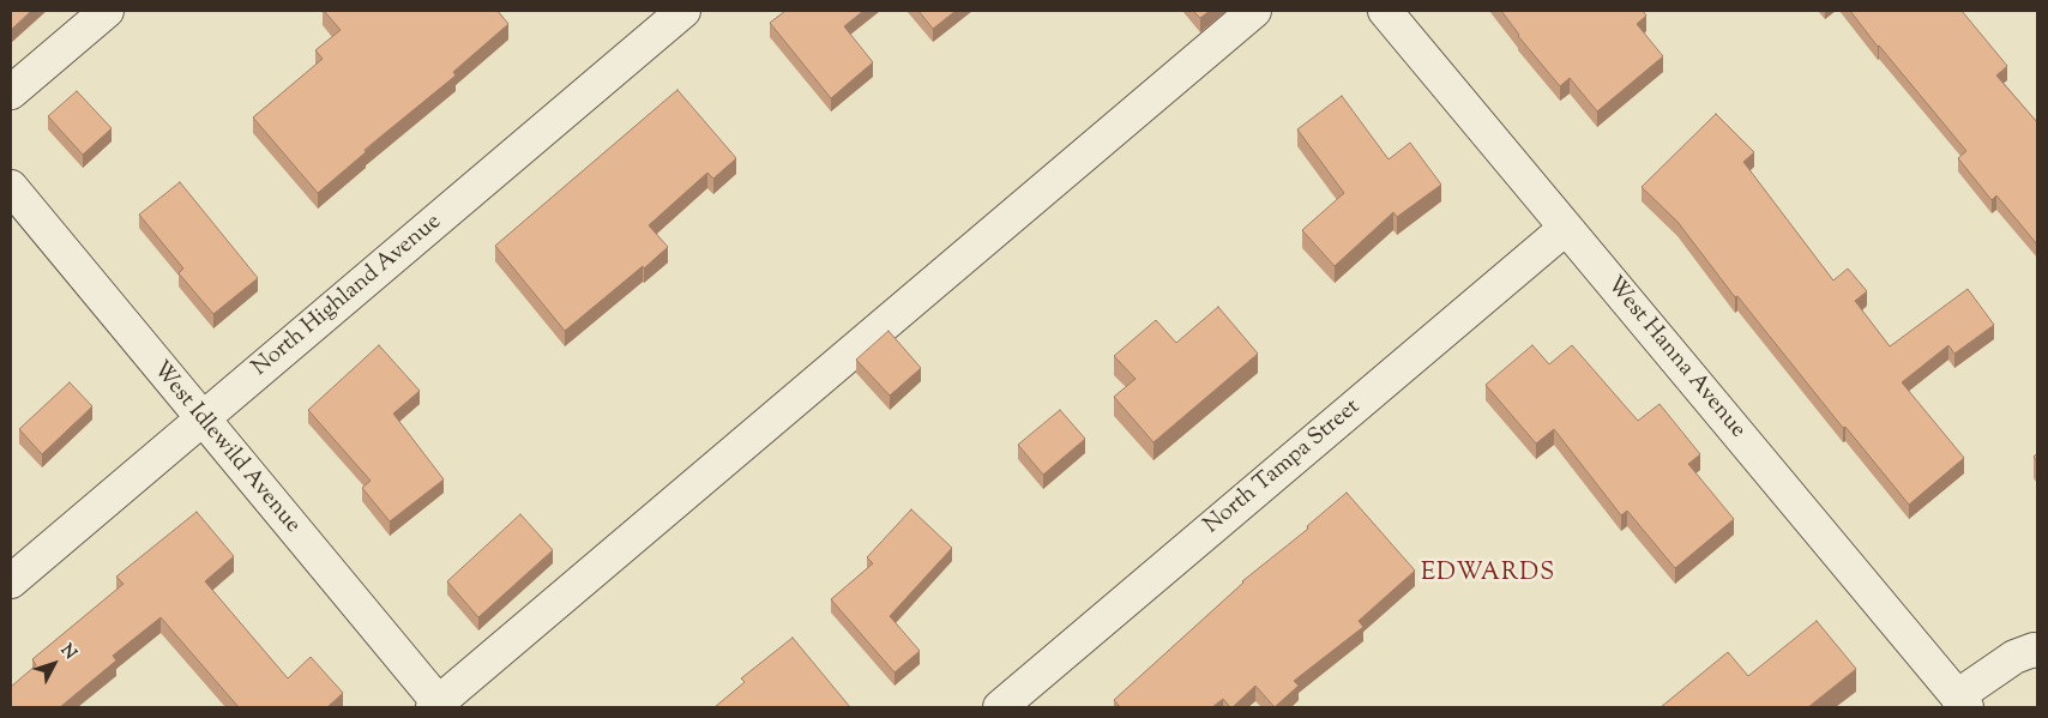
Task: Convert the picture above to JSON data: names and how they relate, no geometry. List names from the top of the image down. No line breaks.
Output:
{"streets":{"street":["North Highland Avenue","West Hanna Avenue","West Idlewild Avenue","North Tampa Street"]},"crossings":[["North Highland Avenue","West Idlewild Avenue"],["West Hanna Avenue","North Tampa Street"]],"districts":["EDWARDS"],"north":"top right"}
